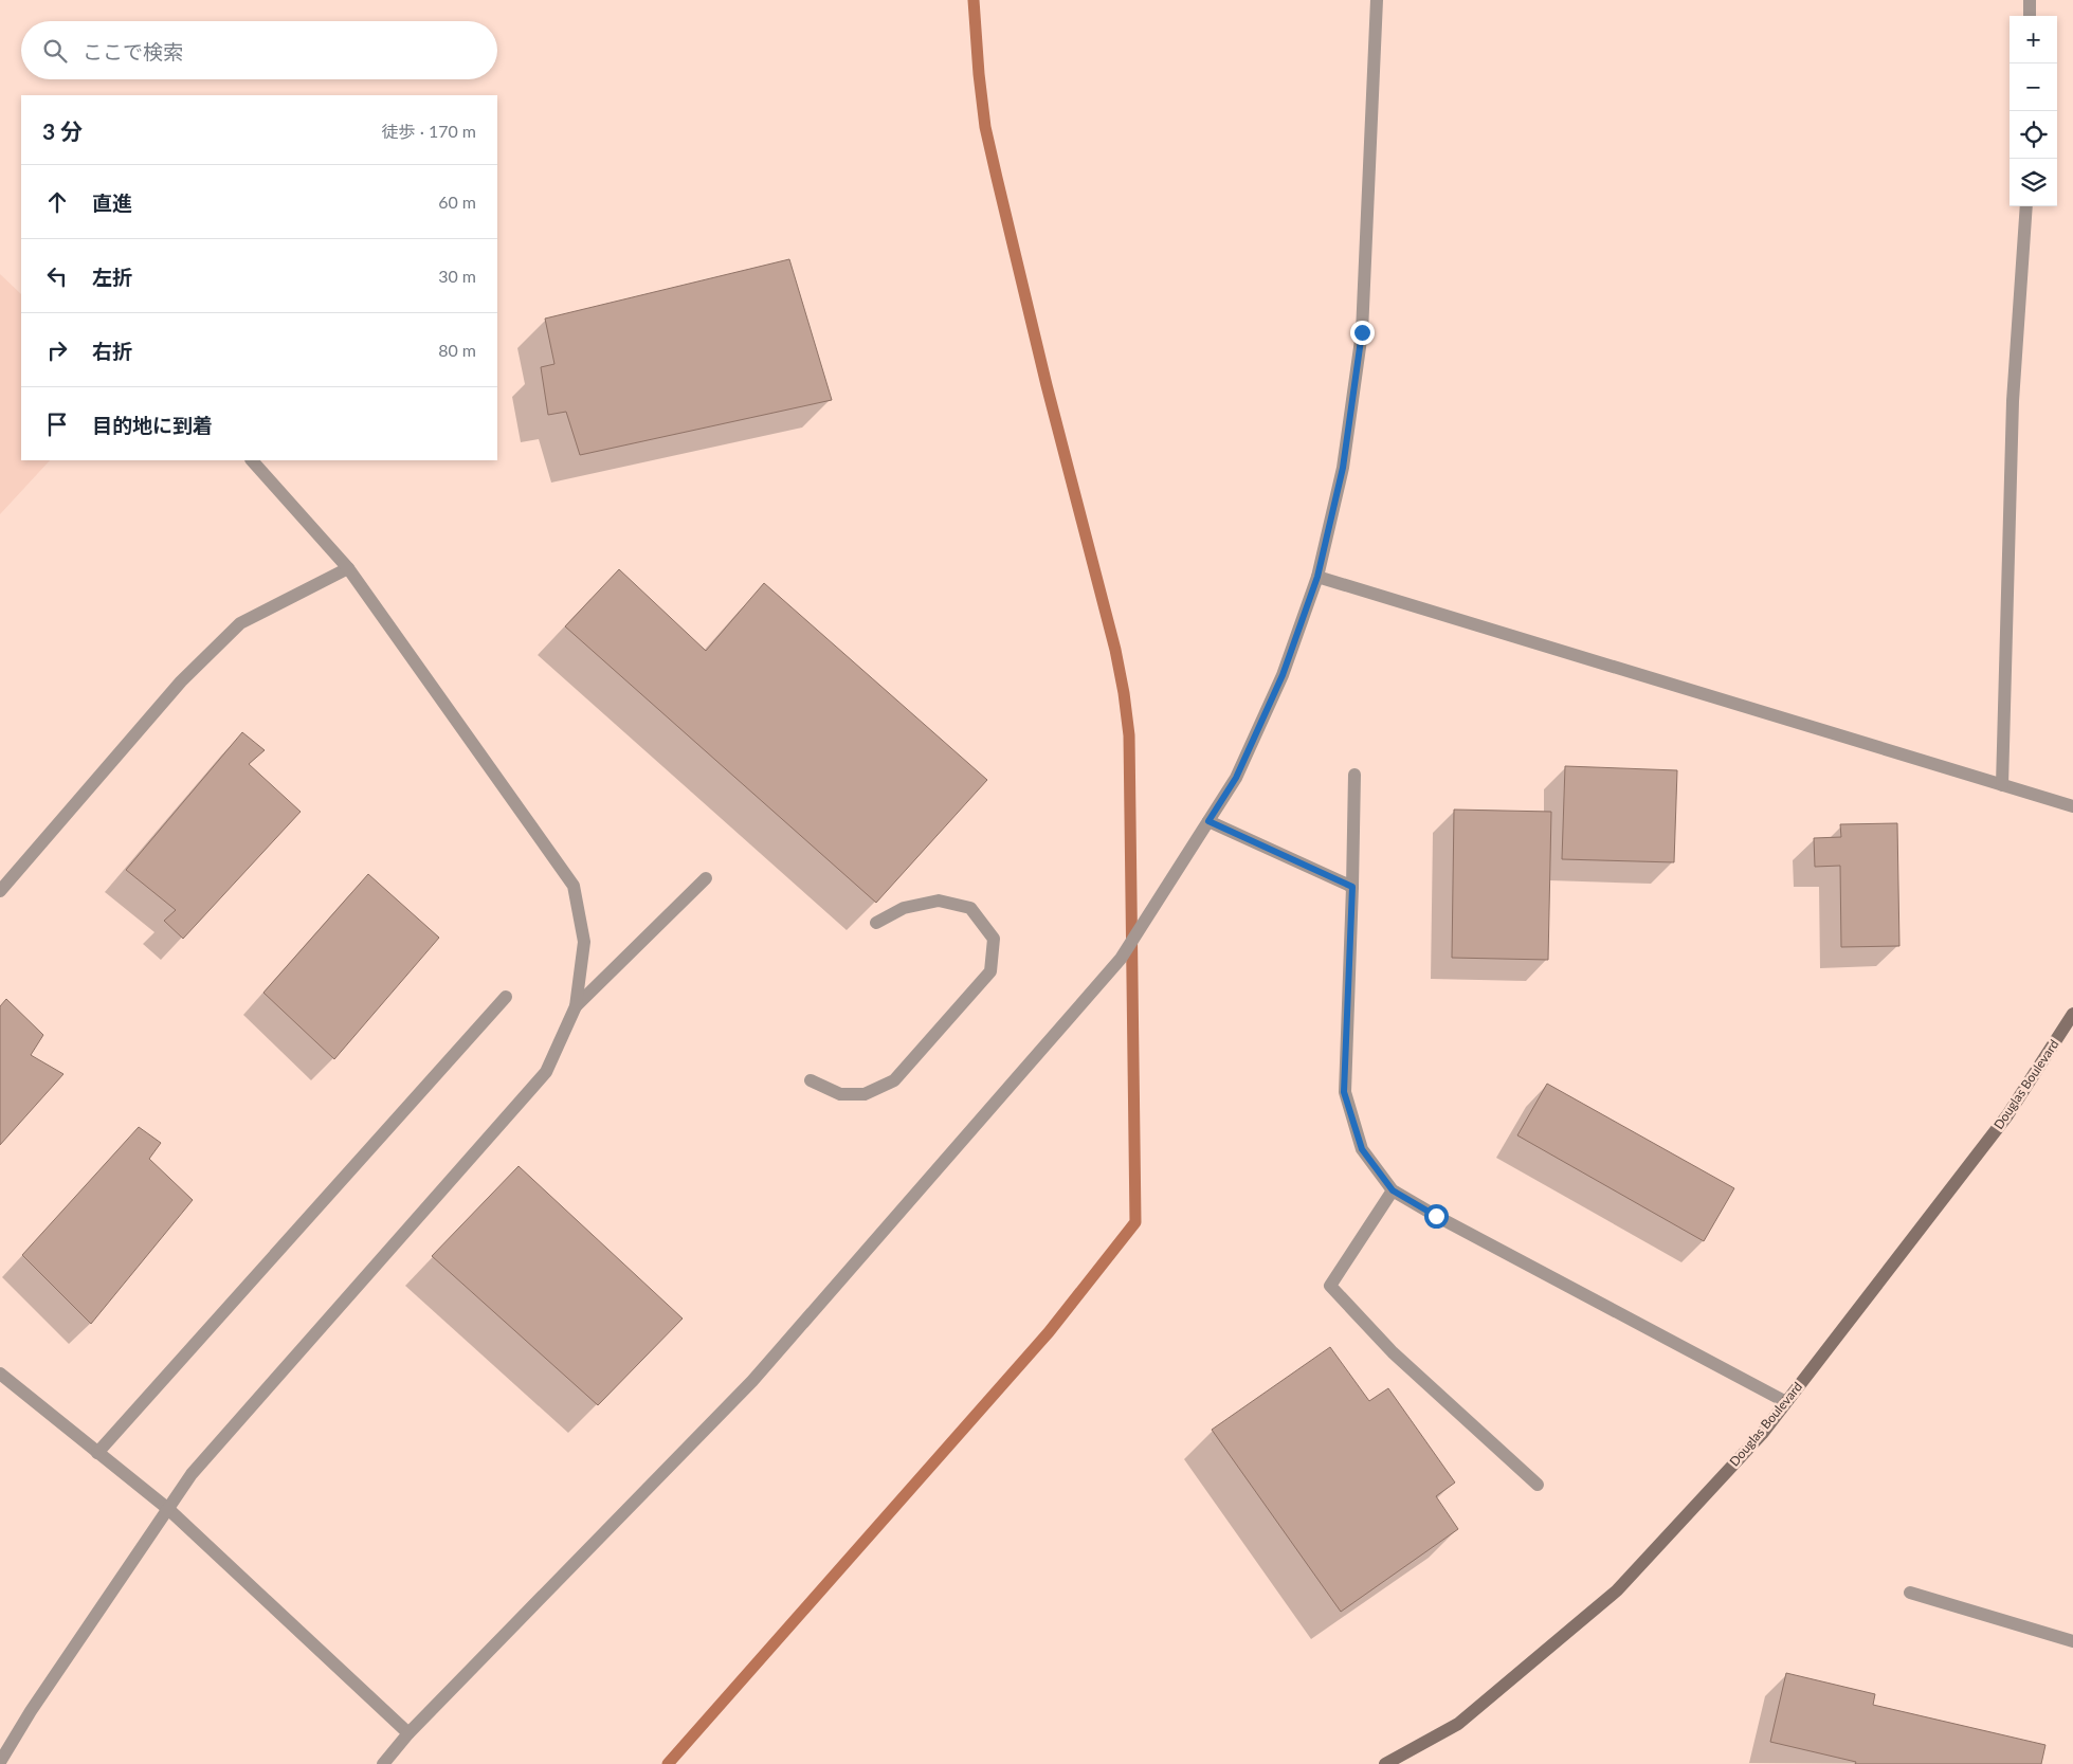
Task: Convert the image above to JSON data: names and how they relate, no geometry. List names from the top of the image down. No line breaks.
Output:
{"streets":{"street":["Douglas Boulevard"]},"page":{"map_buttons":["+","−"],"search":"ここで検索","heading":["3 分","徒歩 · 170 m"],"list":[["直進","60 m"],["左折","30 m"],["右折","80 m"],"目的地に到着"]}}
